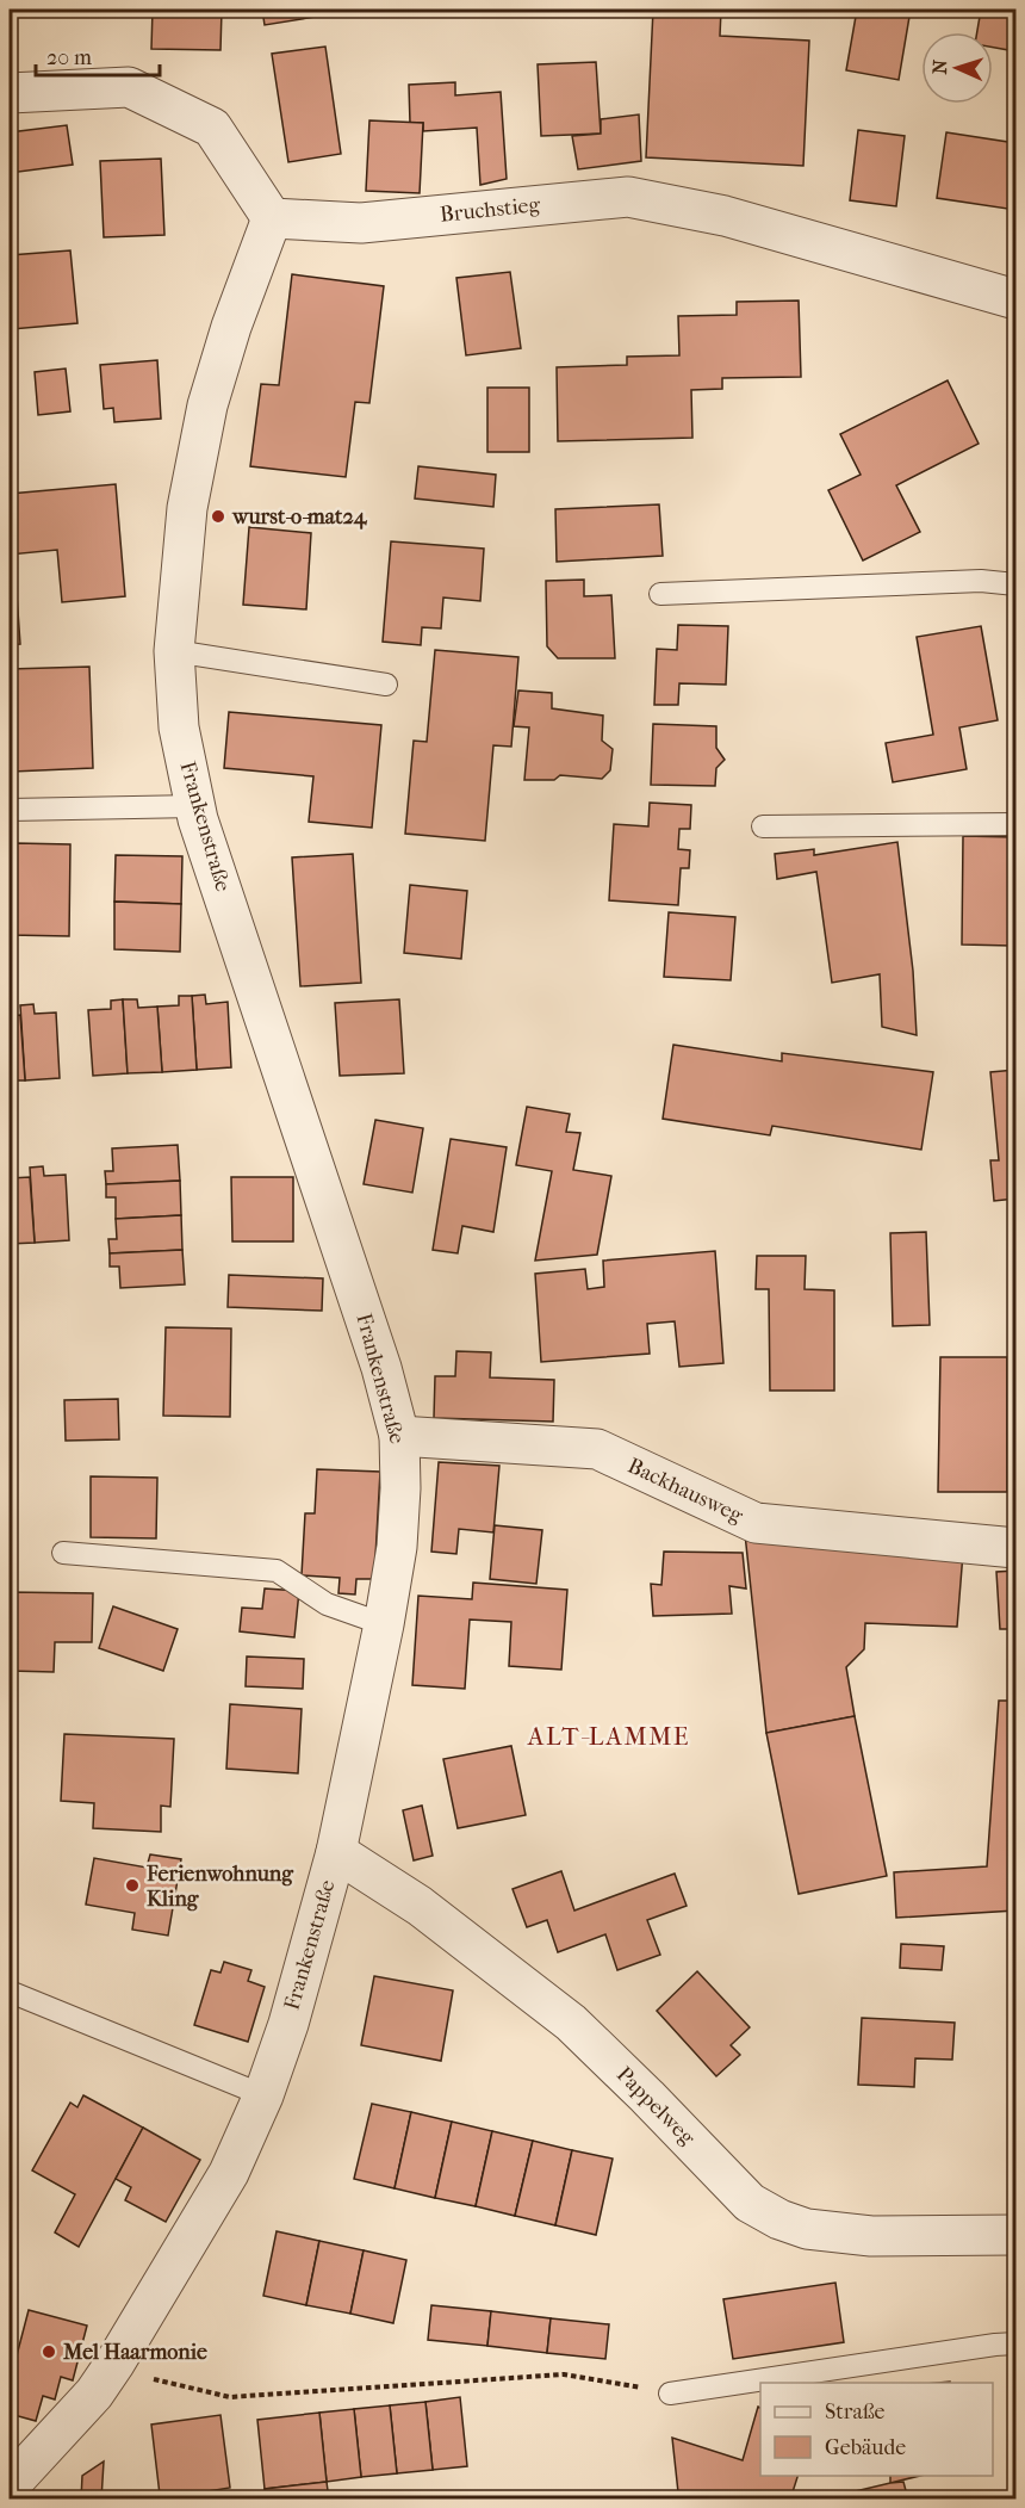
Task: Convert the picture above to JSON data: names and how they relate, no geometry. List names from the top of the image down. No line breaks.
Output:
{"streets":{"street":["Bruchstieg","Frankenstraße","Backhausweg","Pappelweg"]},"crossings":[["Bruchstieg","Frankenstraße"],["Frankenstraße","Backhausweg"],["Frankenstraße","Pappelweg"]],"districts":["ALT-LAMME"],"places":["wurst-o-mat24","Ferienwohnung Kling","Mel Haarmonie"],"legend":["Straße","Gebäude"],"scale_bar":"20 m","north":"left"}
